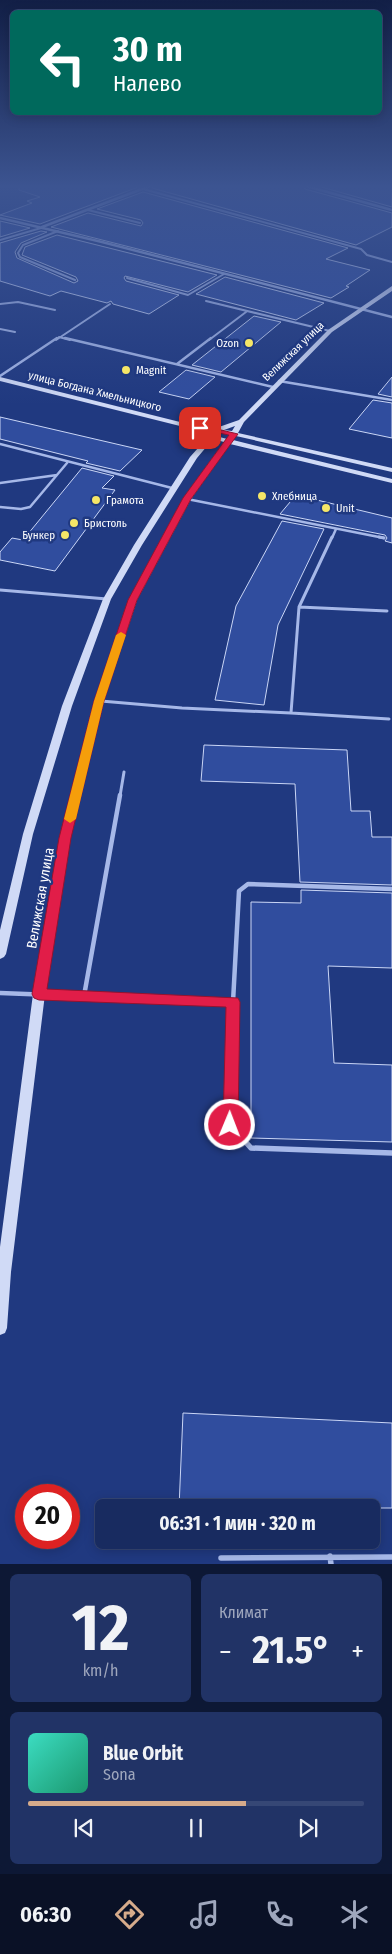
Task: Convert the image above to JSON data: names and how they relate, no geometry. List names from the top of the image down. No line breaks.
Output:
{"streets":{"main road":["Велижская улица","улица Богдана Хмельницкого"]},"crossings":[["Велижская улица","улица Богдана Хмельницкого"]],"places":["Ozon","Magnit","Хлебница","Грамота","Unit","Бристоль","Бункер"],"page":{"turn":["30 m","Налево"],"limit":"20","trip":"06:31 · 1 мин · 320 m","tile":[["12","km/h"],"Климат"],"heat":["−","21.5°","+"],"song":["Blue Orbit","Sona"],"tabs":"06:30"}}
